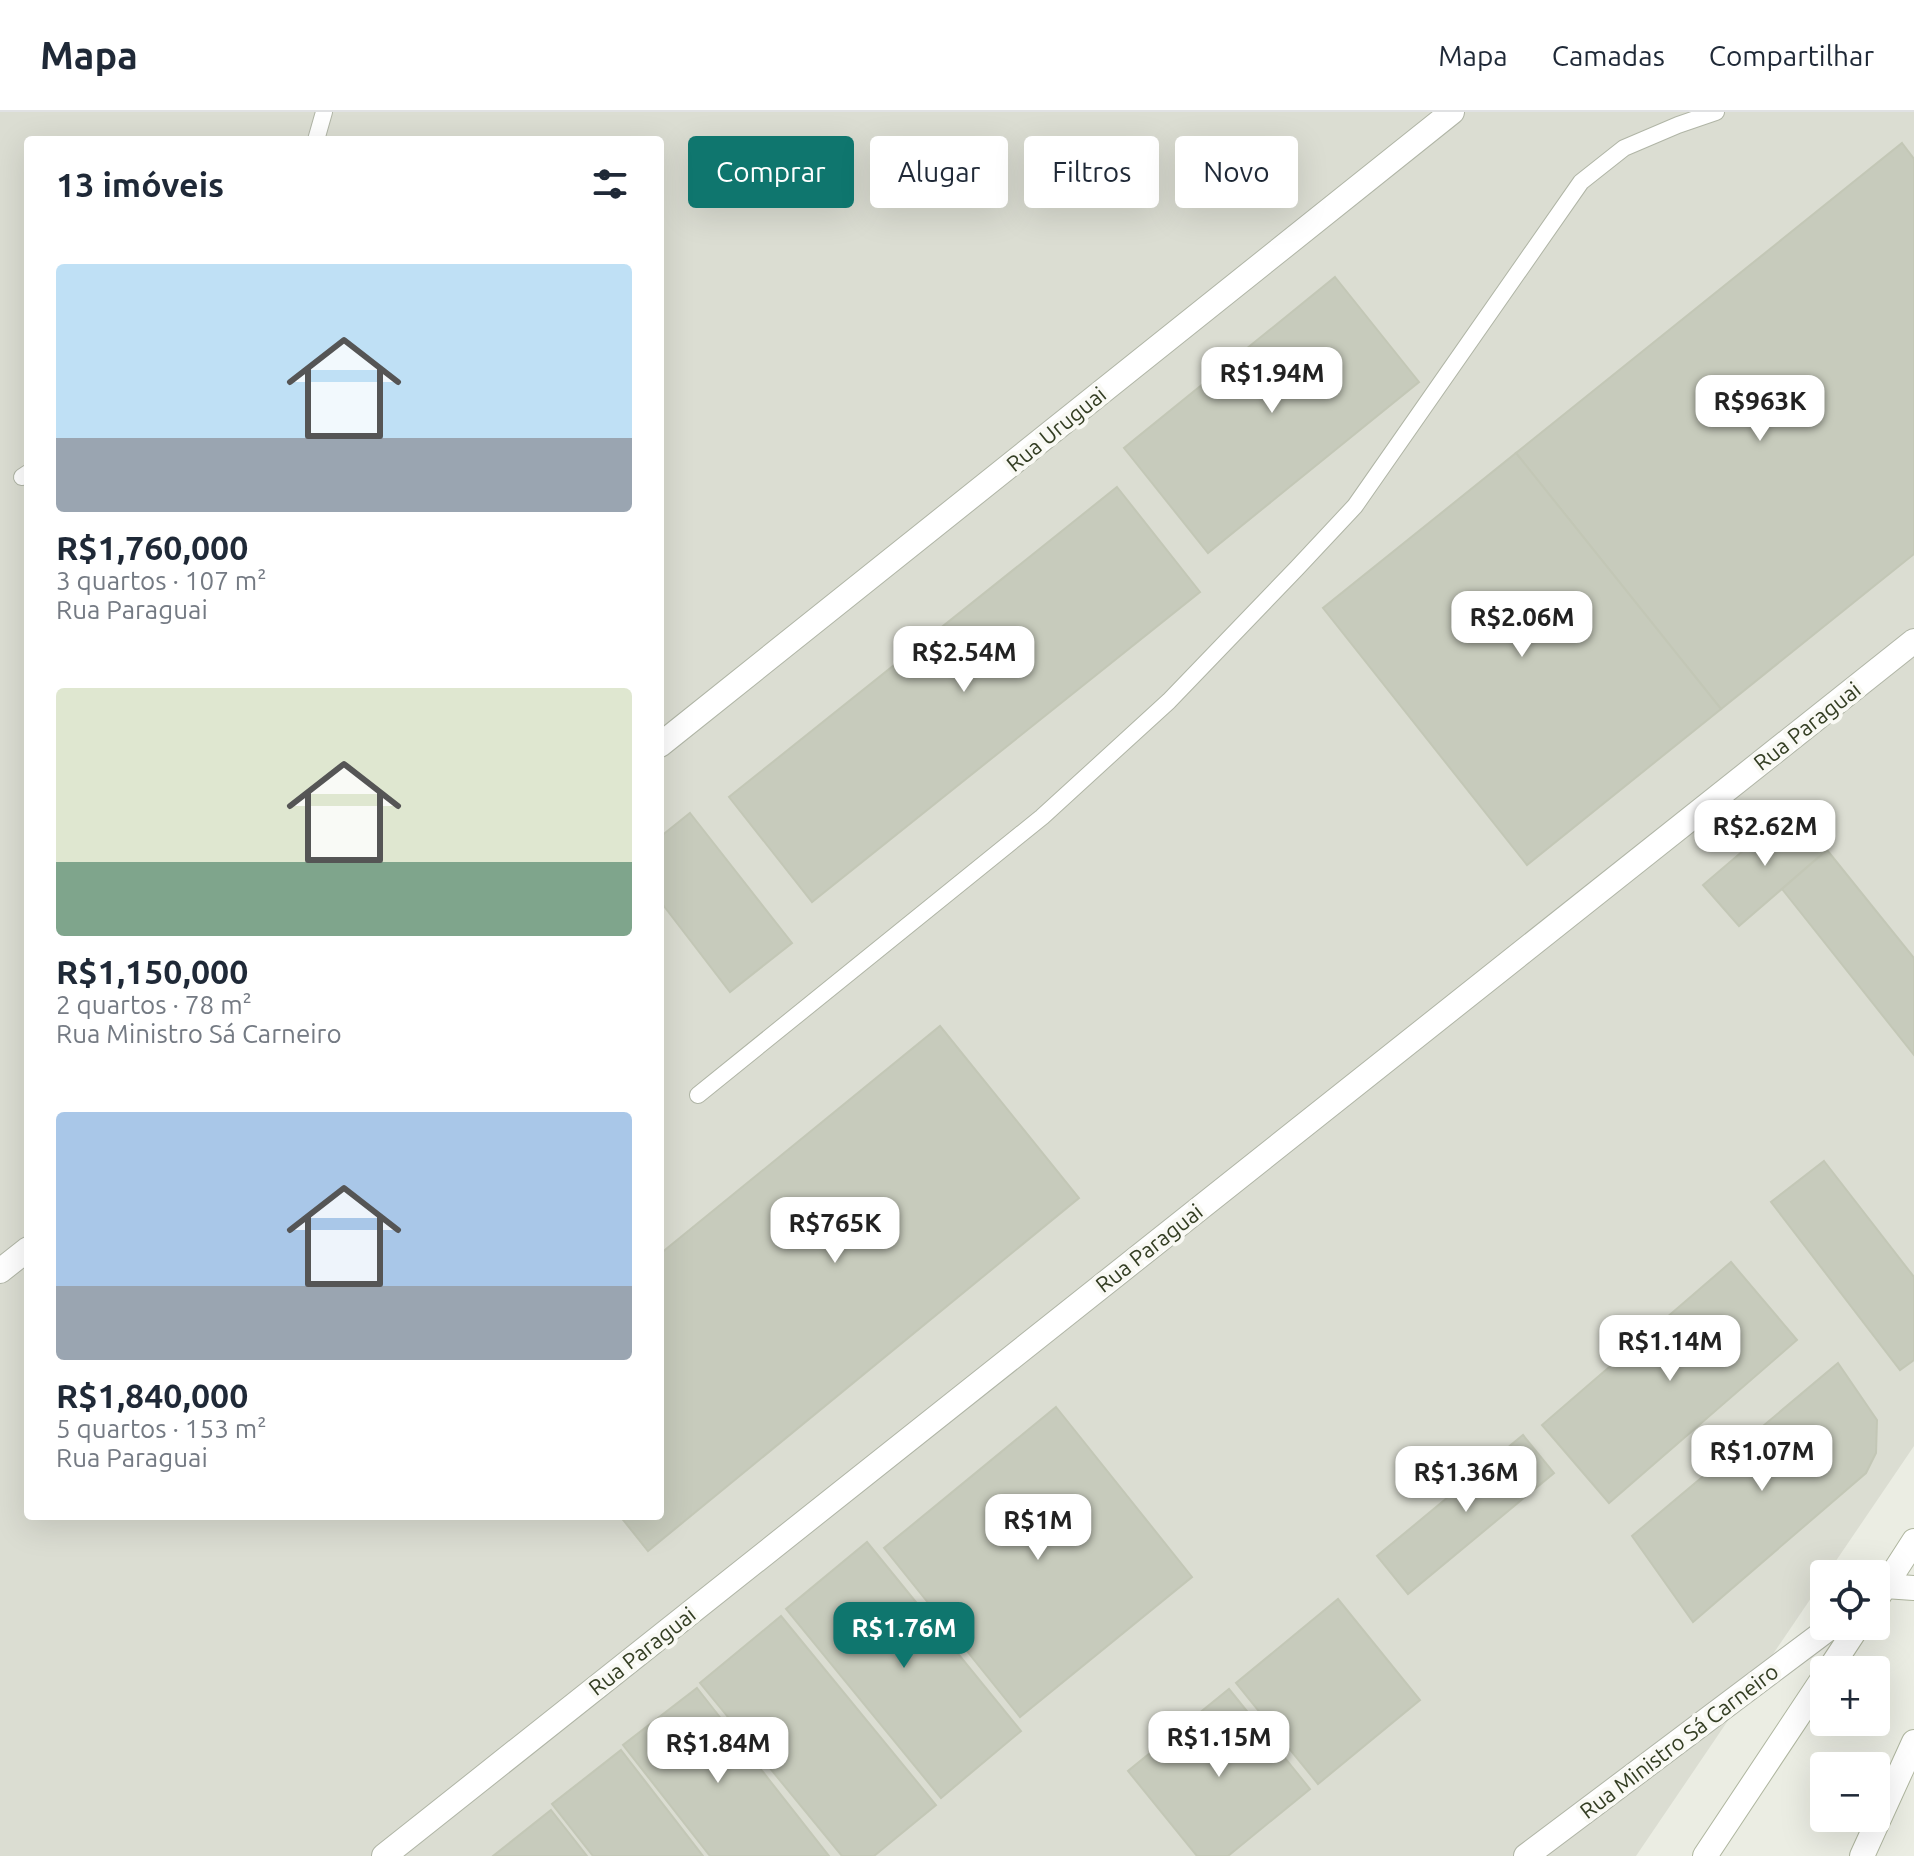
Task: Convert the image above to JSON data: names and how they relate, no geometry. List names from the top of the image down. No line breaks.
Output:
{"streets":{"street":["Rua Uruguai","Rua Paraguai","Rua Ministro Sá Carneiro"]},"page":{"header":"Mapa","nav":["Mapa","Camadas","Compartilhar"],"chip":["Comprar","Alugar","Filtros","Novo"],"heading":"13 imóveis","list":[{"name":"R$1,760,000","note":"3 quartos · 107 m² · Rua Paraguai"},{"name":"R$1,150,000","note":"2 quartos · 78 m² · Rua Ministro Sá Carneiro"},{"name":"R$1,840,000","note":"5 quartos · 153 m² · Rua Paraguai"}],"price":["R$1.94M","R$963K","R$2.06M","R$2.54M","R$2.62M","R$765K","R$1.14M","R$1.07M","R$1.36M","R$1M","R$1.76M","R$1.15M","R$1.84M"],"map_buttons":["+","−"]}}
